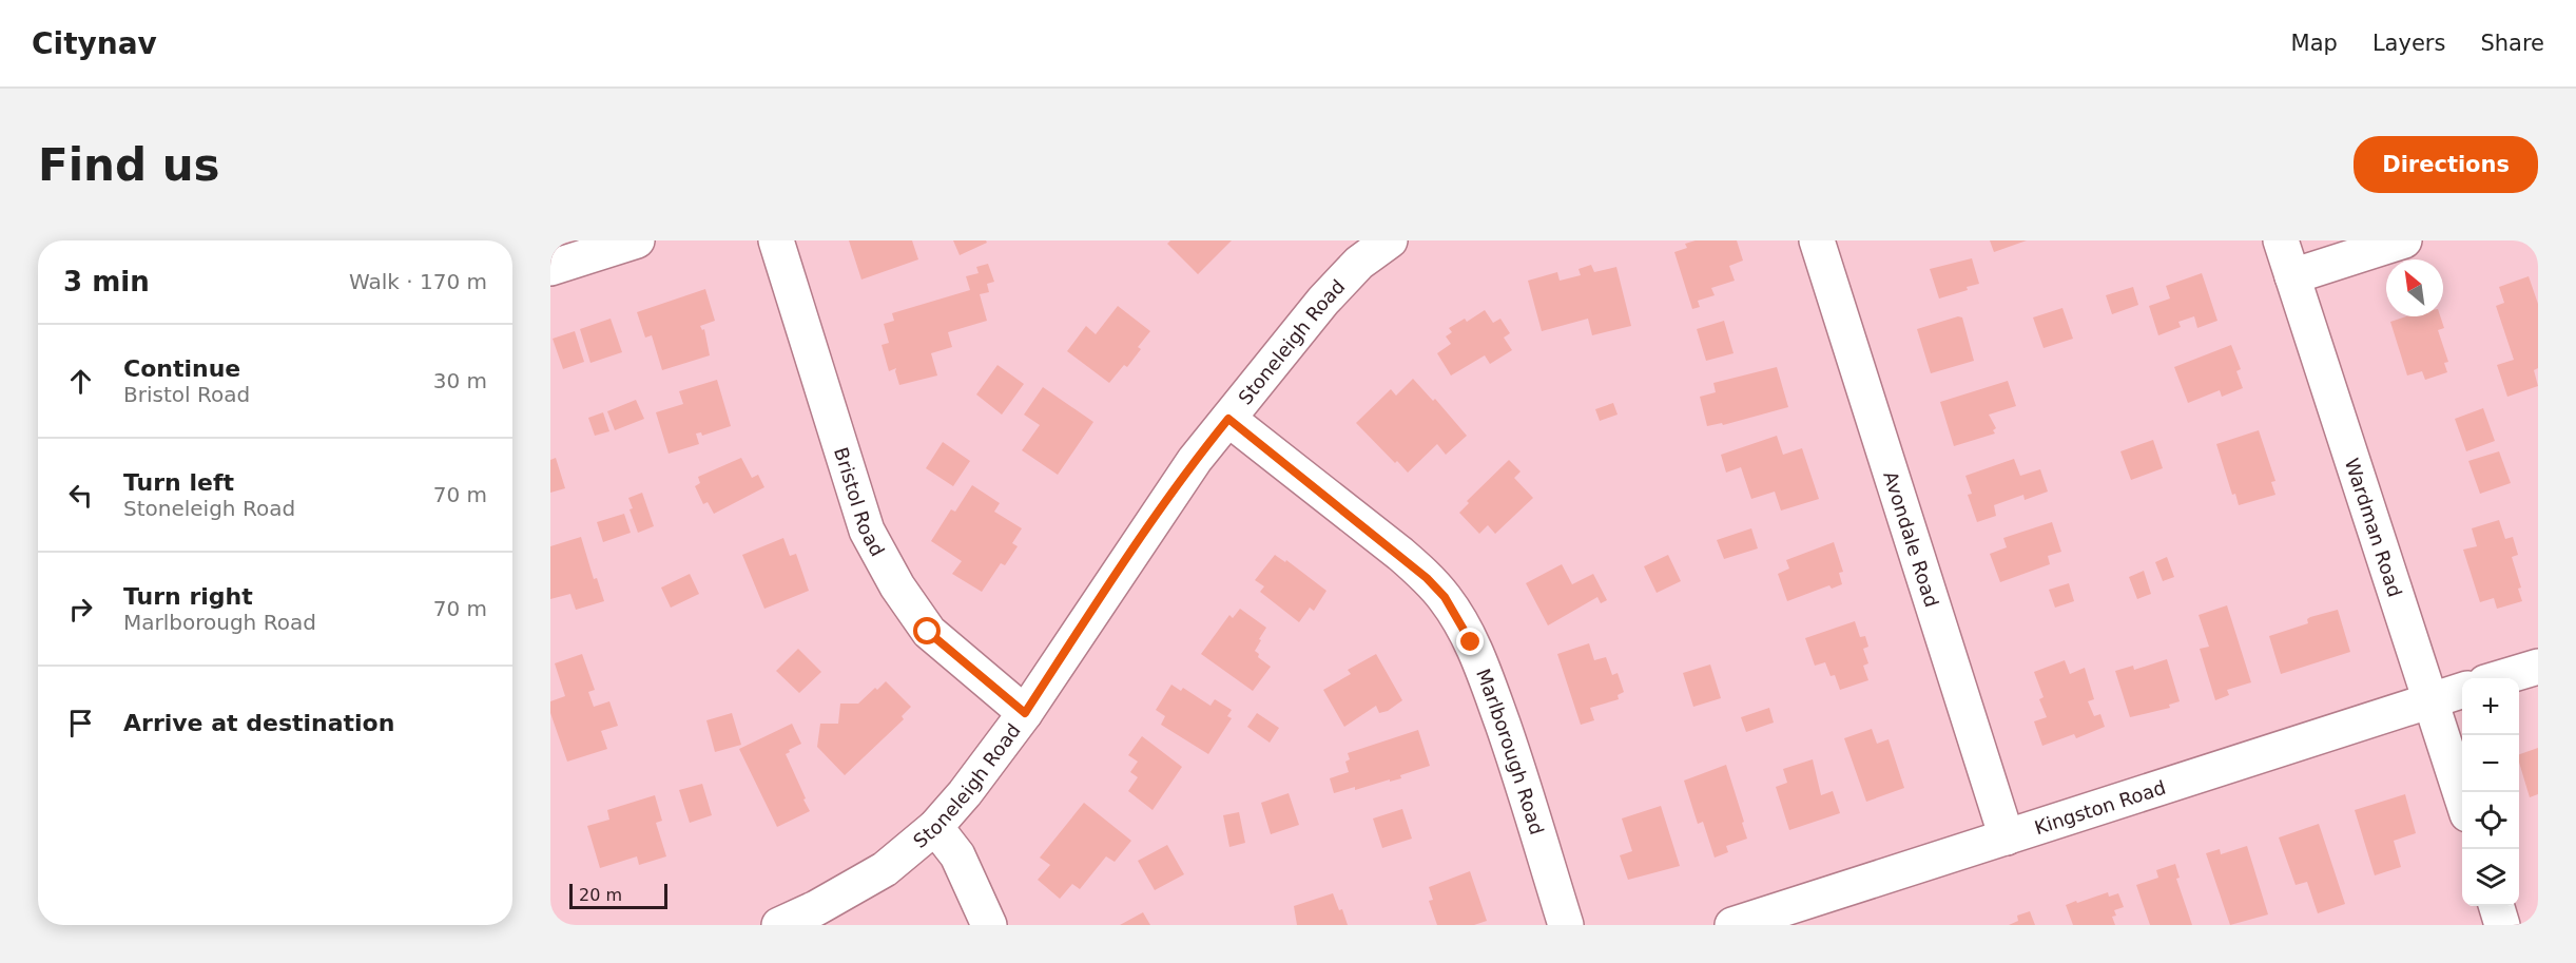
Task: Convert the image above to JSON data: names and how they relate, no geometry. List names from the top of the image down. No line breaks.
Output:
{"streets":{"street":["Stoneleigh Road","Bristol Road","Wardman Road","Avondale Road","Marlborough Road","Kingston Road"]},"crossings":[["Stoneleigh Road","Bristol Road"],["Stoneleigh Road","Marlborough Road"],["Wardman Road","Kingston Road"],["Avondale Road","Kingston Road"]],"scale_bar":"20 m","north":"top left","page":{"header":"Citynav","nav":["Map","Layers","Share"],"buttons":"Directions","title":"Find us","heading":["3 min","Walk · 170 m"],"list":[["Continue","Bristol Road","30 m"],["Turn left","Stoneleigh Road","70 m"],["Turn right","Marlborough Road","70 m"],"Arrive at destination"],"map_buttons":["+","−"],"scale":"20 m"}}
